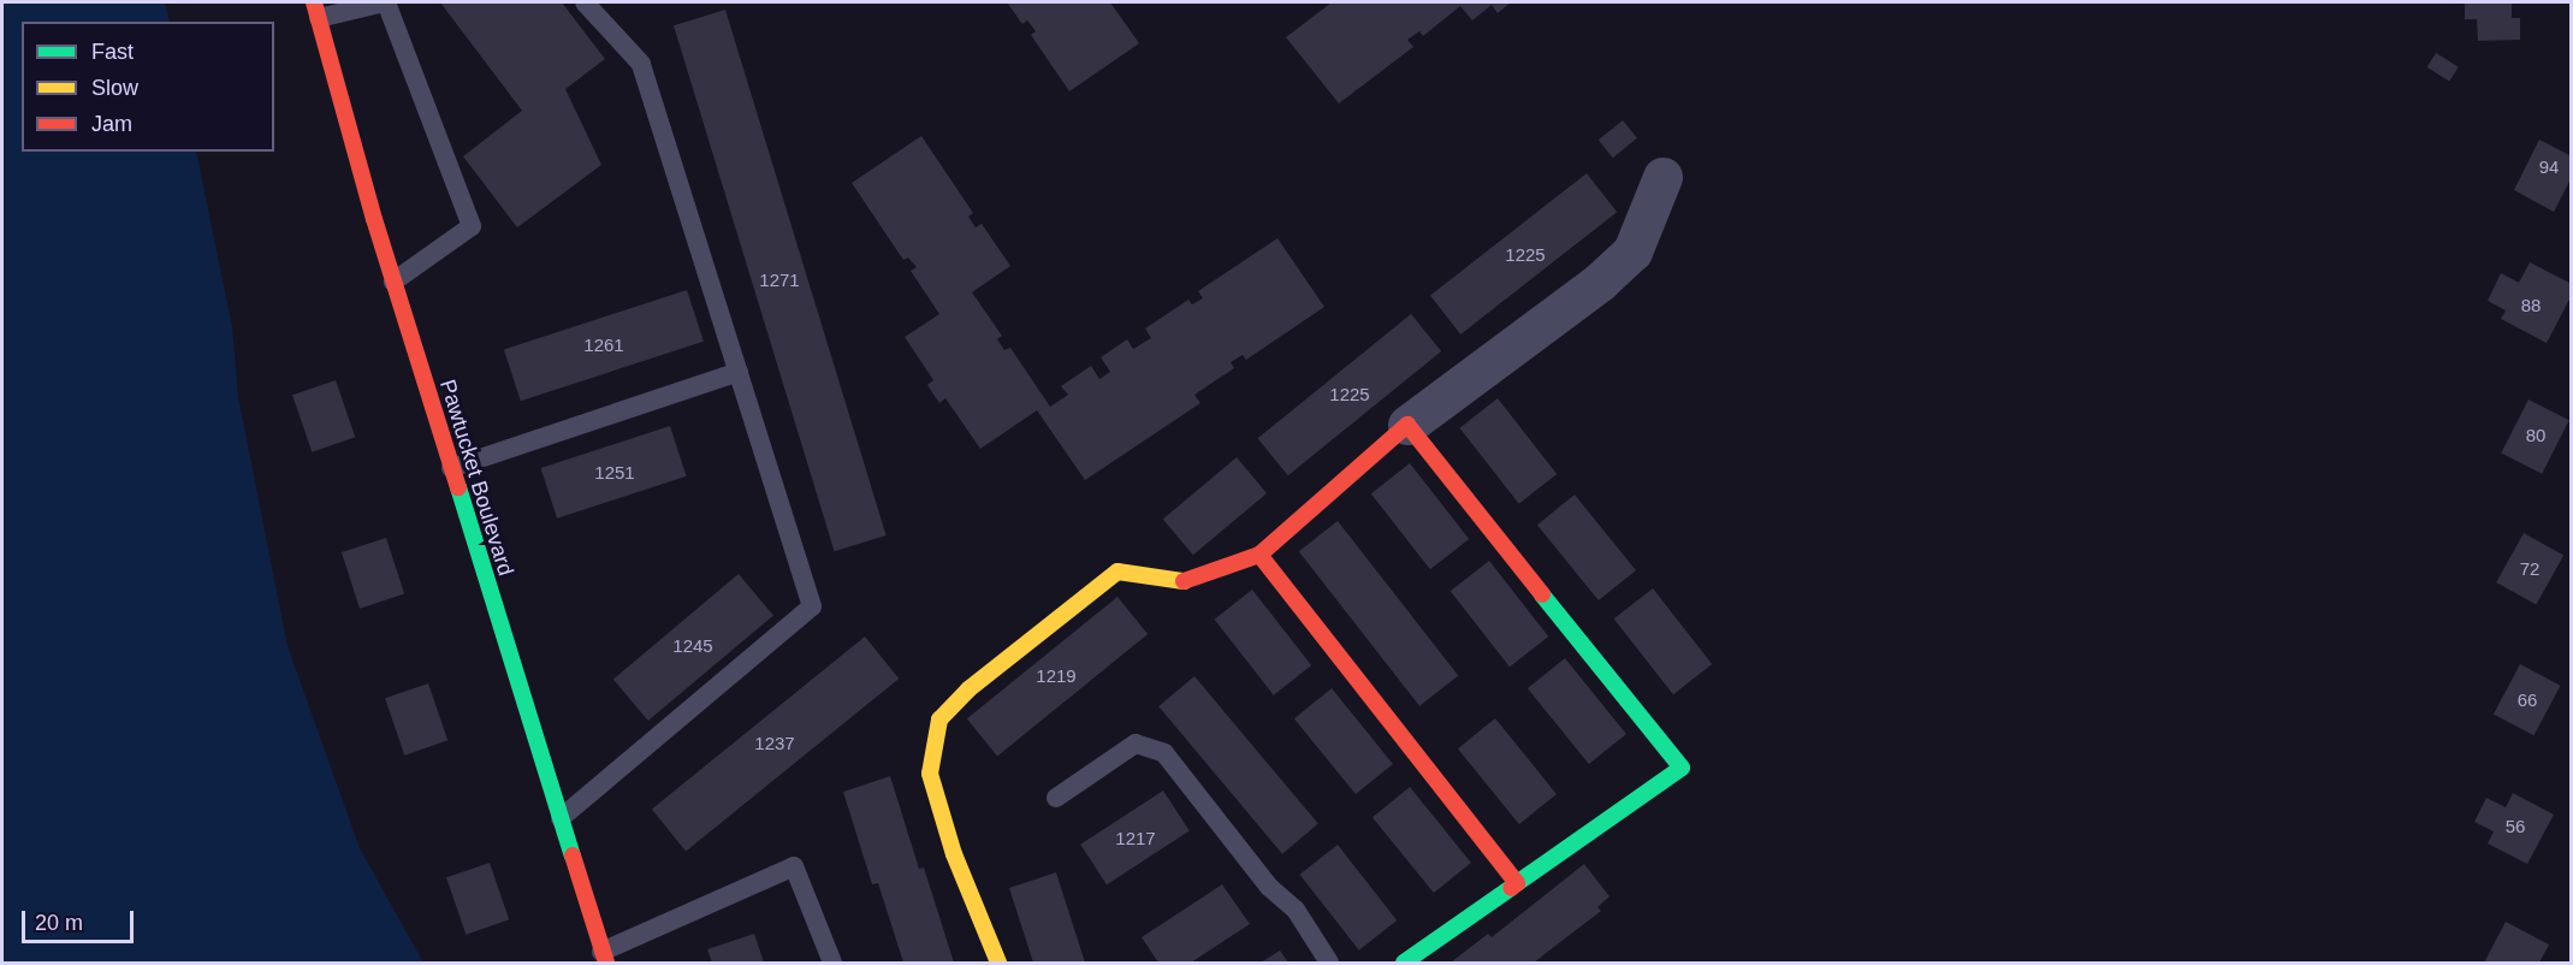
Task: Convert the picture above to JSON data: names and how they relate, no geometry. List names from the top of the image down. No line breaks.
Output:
{"streets":{"street":["Pawtucket Boulevard"]},"house_numbers":["94","1225","1271","88","1261","1225","80","1251","72","1245","1219","66","1237","56","1217"],"legend":["Fast","Slow","Jam"],"scale_bar":"20 m"}
